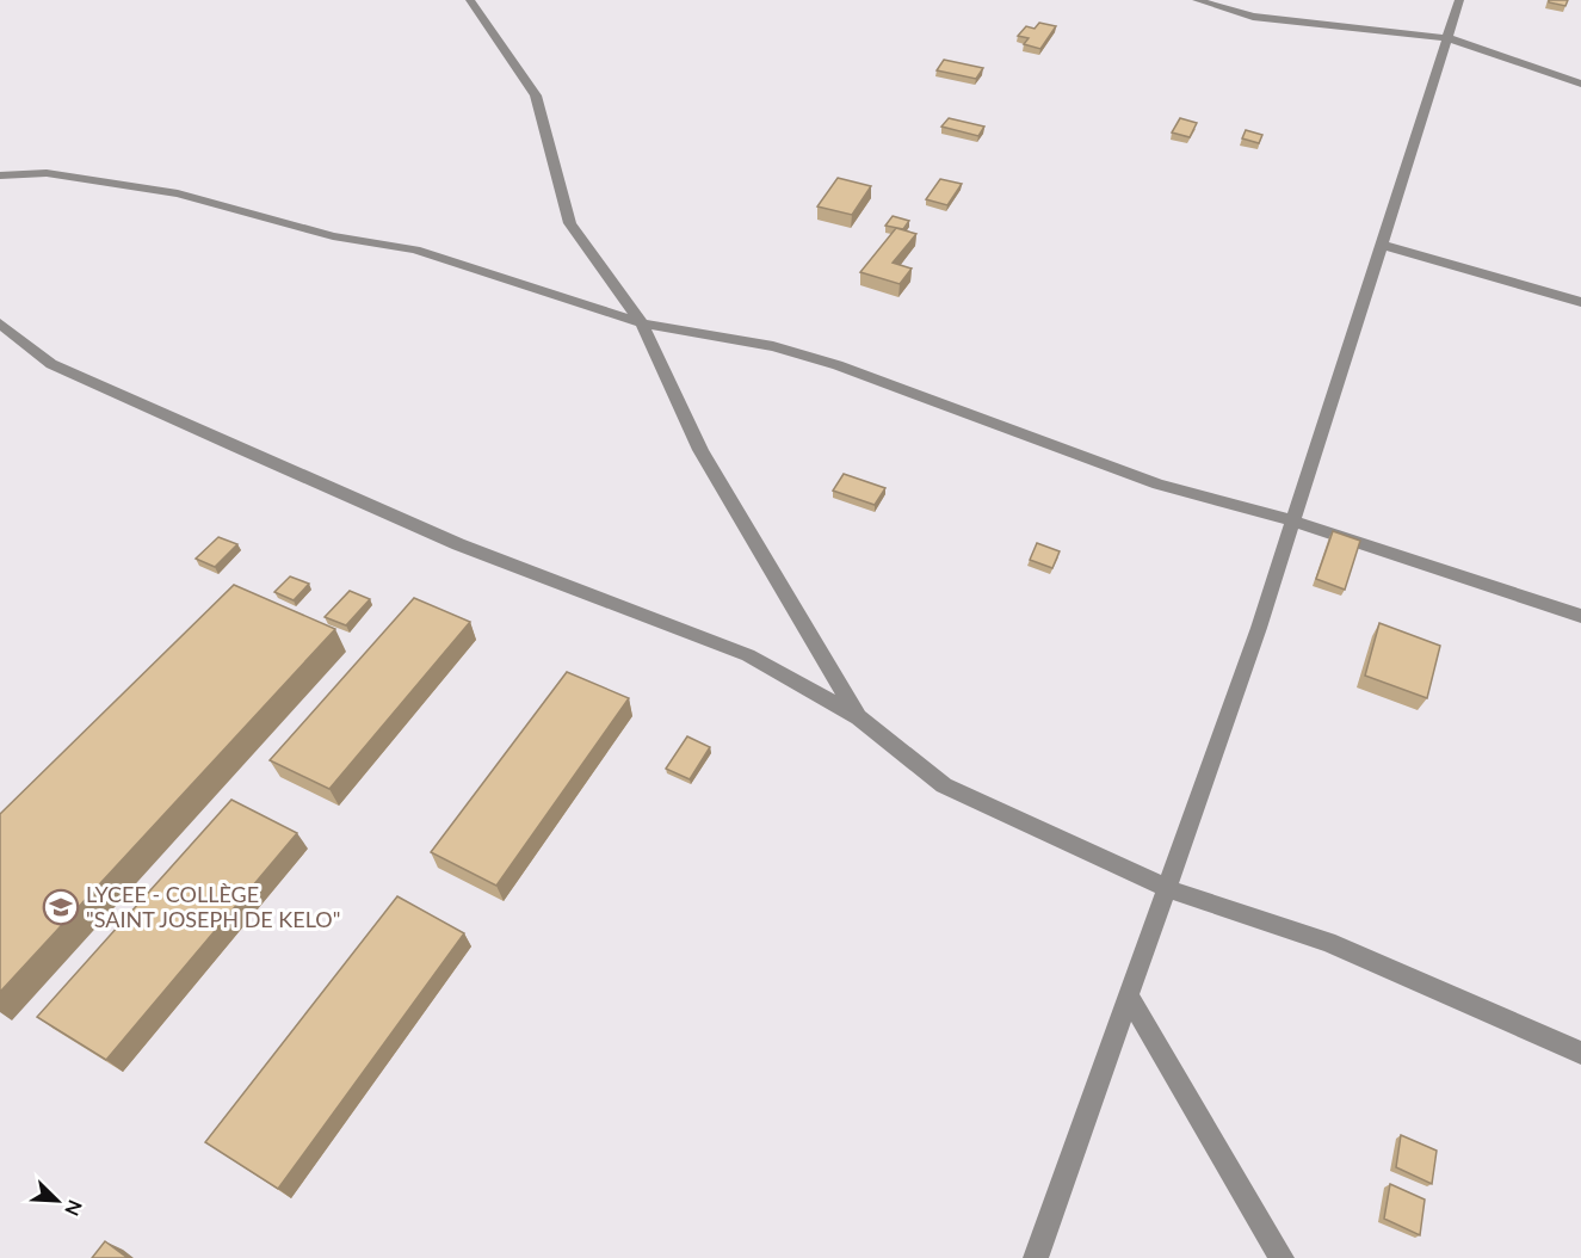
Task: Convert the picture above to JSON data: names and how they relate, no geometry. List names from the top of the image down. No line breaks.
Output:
{"places":{"school or university":["LYCEE - COLLÈGE \"SAINT JOSEPH DE KELO\""]},"north":"bottom right"}
